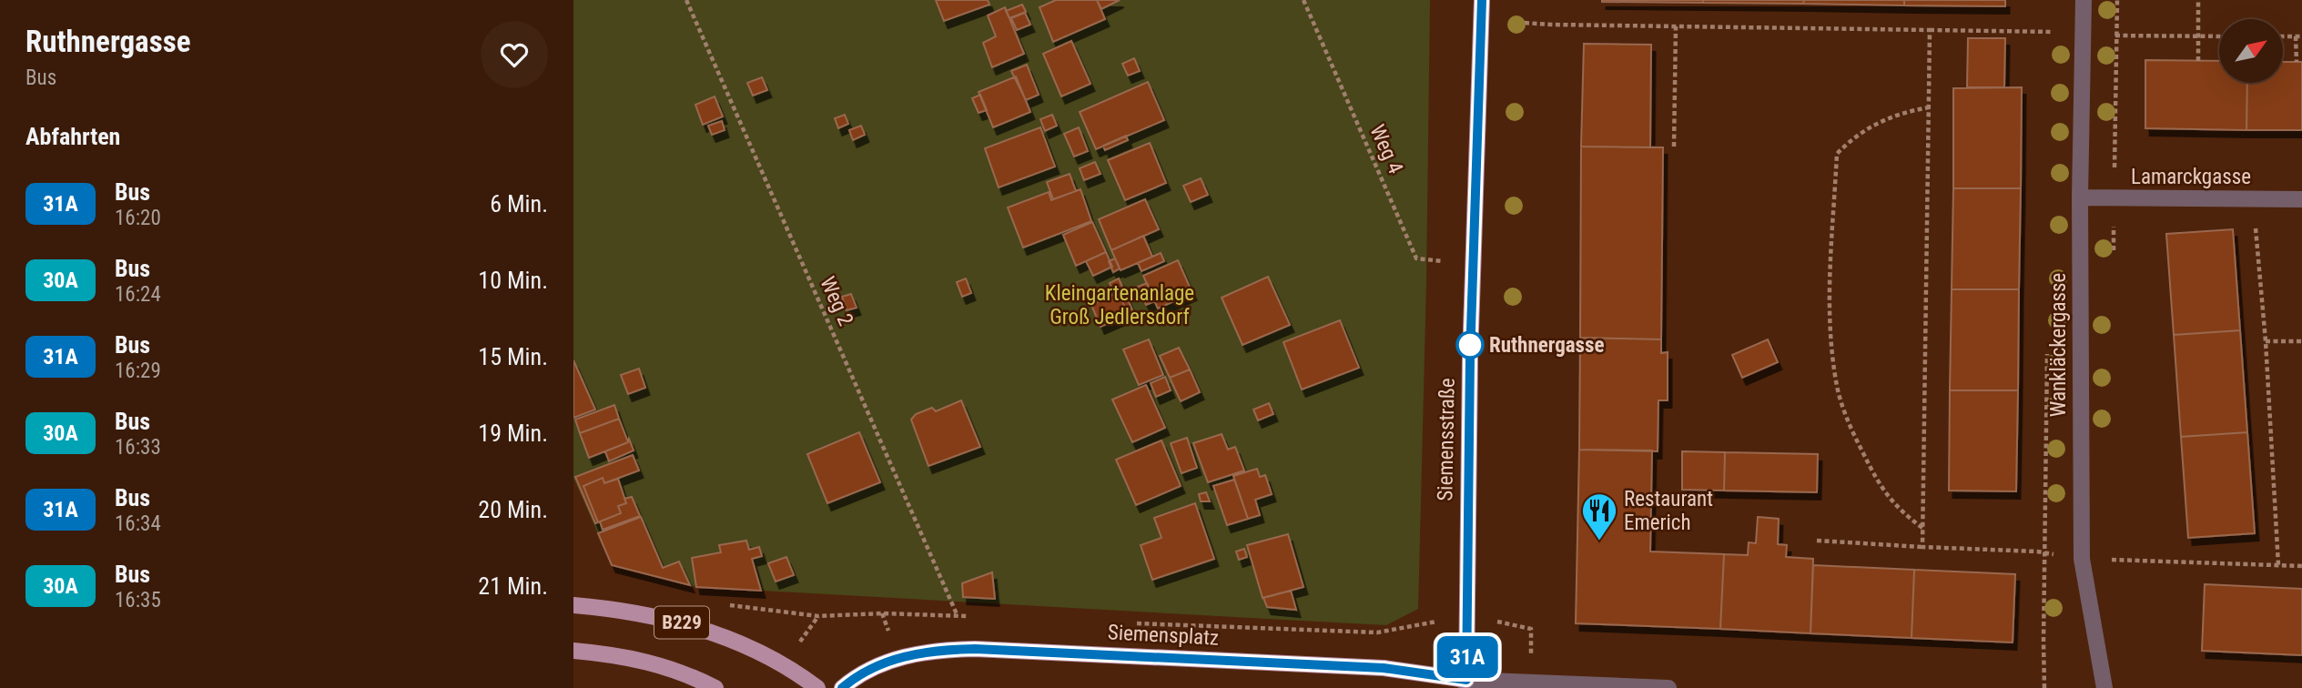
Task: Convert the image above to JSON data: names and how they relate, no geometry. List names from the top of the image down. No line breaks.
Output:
{"streets":{"main road":["Siemensstraße","B229","Siemensplatz"],"street":["Lamarckgasse","Wankläckergasse"],"path":["Weg 4","Weg 2"]},"crossings":[["Weg 4","Siemensstraße"],["Lamarckgasse","Wankläckergasse"],["Siemensstraße","Siemensplatz"]],"parks":["Kleingartenanlage Groß Jedlersdorf"],"places":{"other":["Ruthnergasse"],"restaurant":["Restaurant Emerich"]},"lines":["bus line 31A"],"north":"top right","page":{"heading":[["Ruthnergasse","Bus"],"Abfahrten"],"on_map":"31A","list":[{"mark":"31A","name":"Bus","note":"16:20","value":"6 Min."},{"mark":"30A","name":"Bus","note":"16:24","value":"10 Min."},{"mark":"31A","name":"Bus","note":"16:29","value":"15 Min."},{"mark":"30A","name":"Bus","note":"16:33","value":"19 Min."},{"mark":"31A","name":"Bus","note":"16:34","value":"20 Min."},{"mark":"30A","name":"Bus","note":"16:35","value":"21 Min."}]}}
